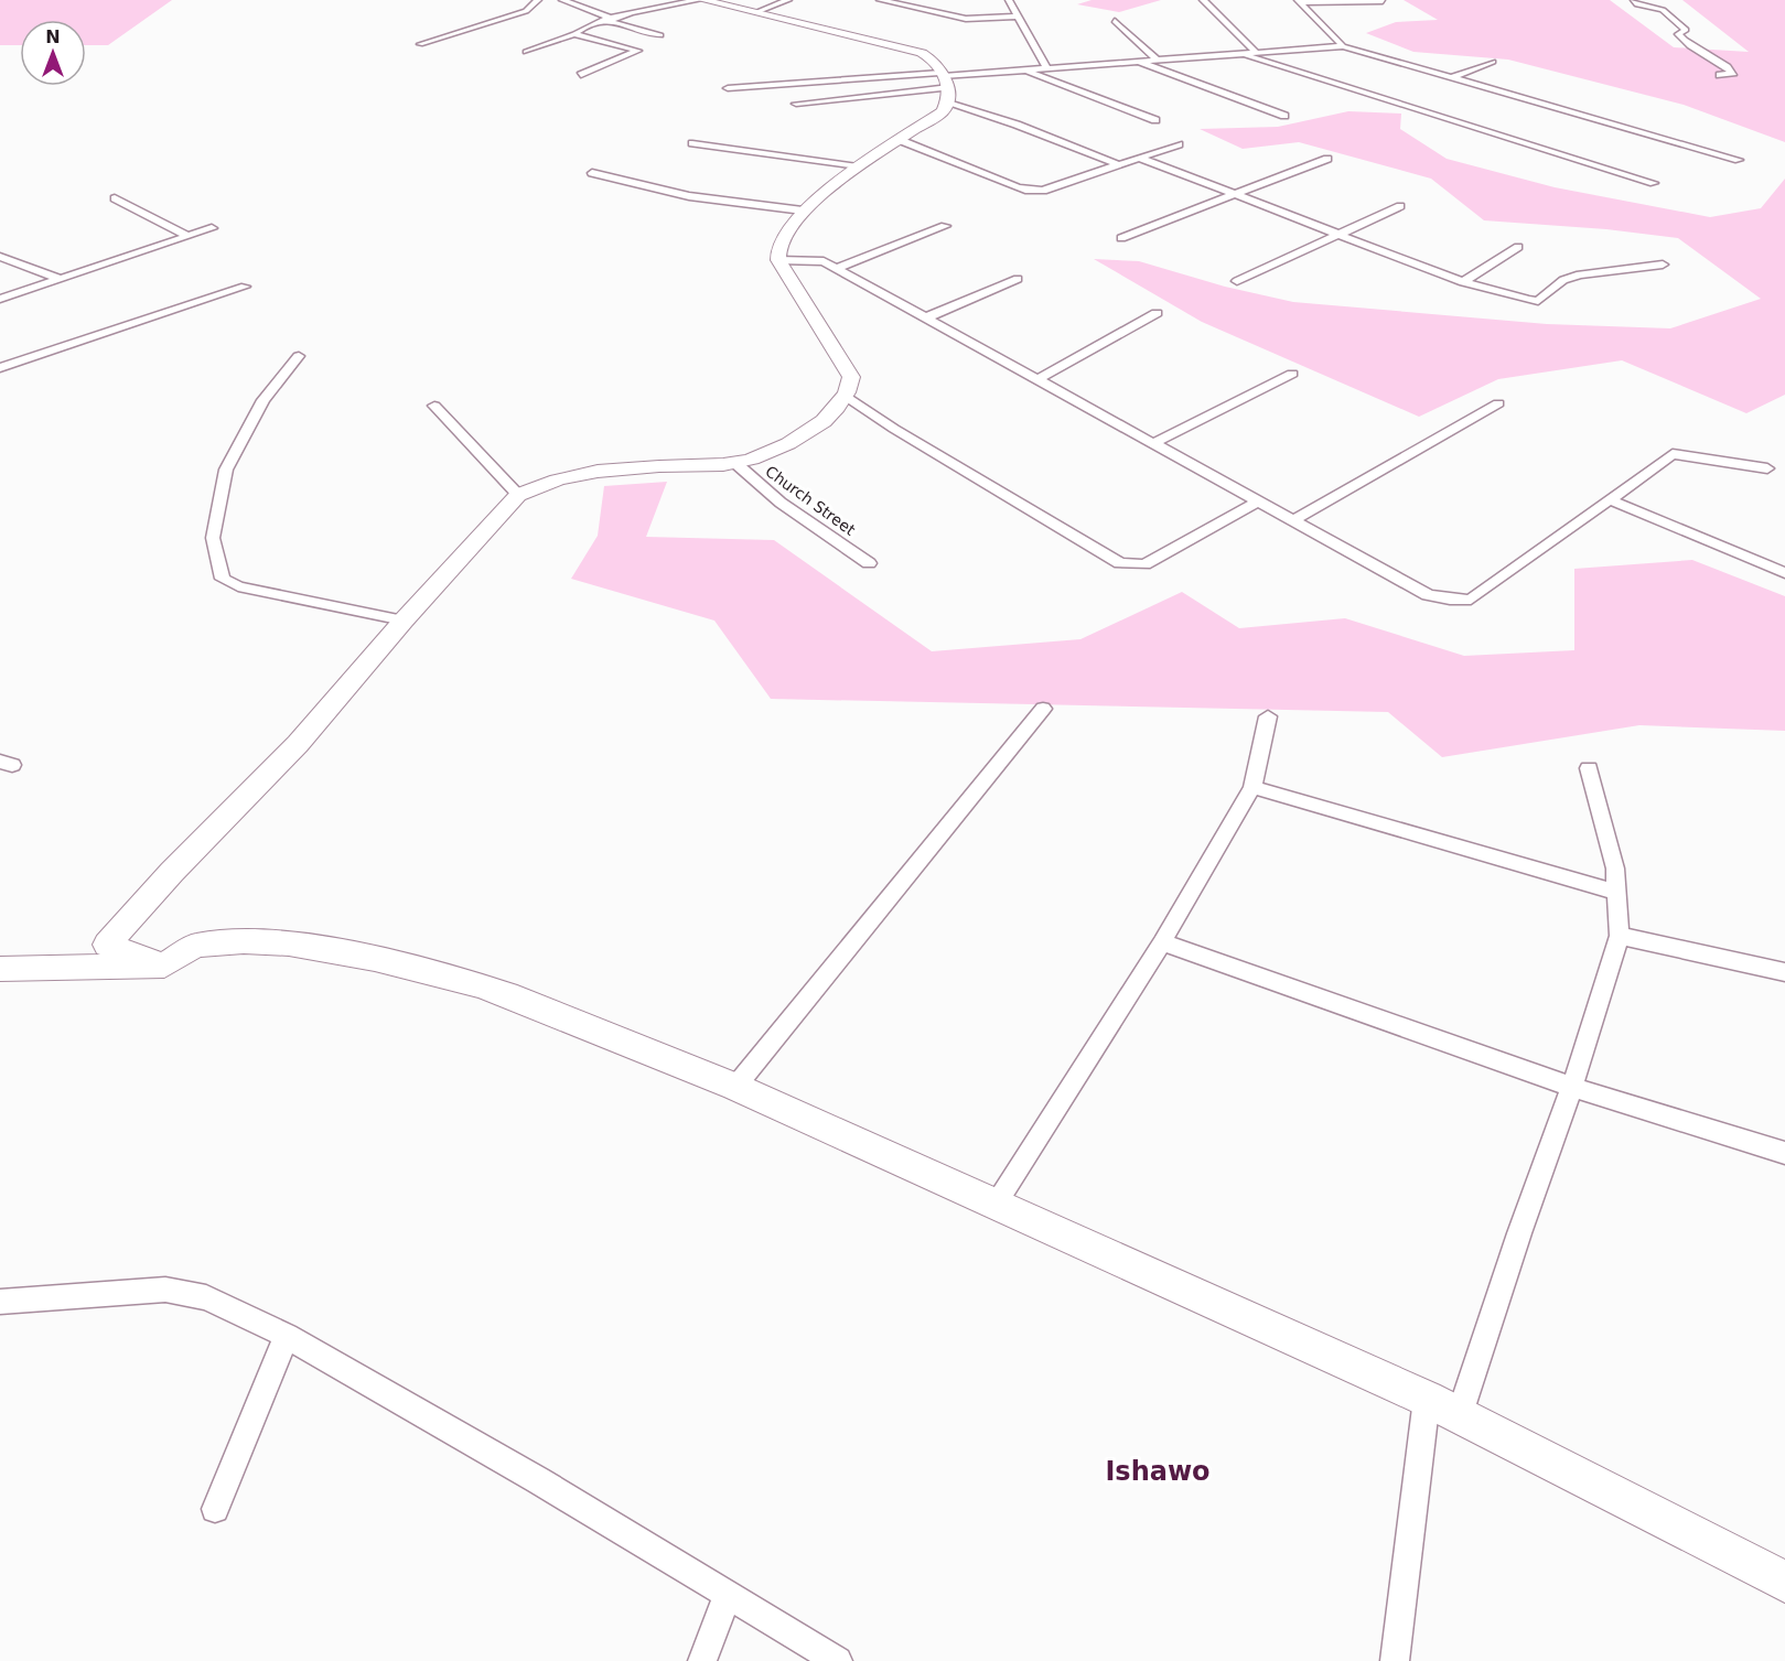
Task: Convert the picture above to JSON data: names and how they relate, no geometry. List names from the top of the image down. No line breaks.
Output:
{"streets":{"street":["Church Street"]},"districts":["Ishawo"],"north":"top"}
